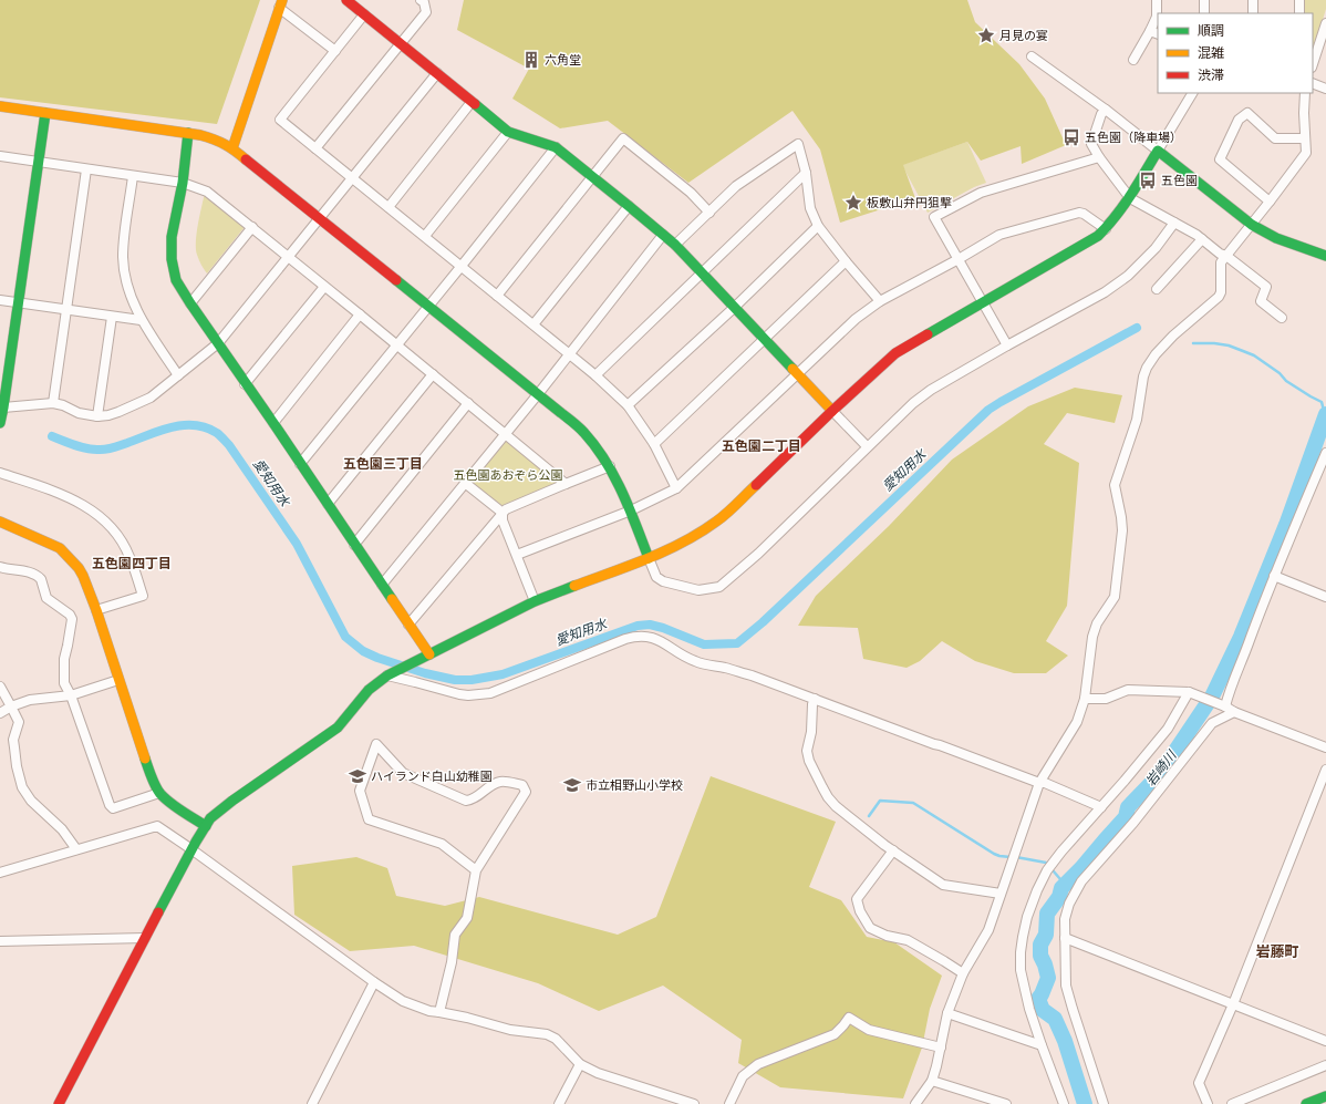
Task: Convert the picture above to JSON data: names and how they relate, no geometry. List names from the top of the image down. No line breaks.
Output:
{"districts":["五色園二丁目","五色園三丁目","五色園四丁目","岩藤町"],"water":["愛知用水","岩崎川"],"parks":["五色園あおぞら公園"],"places":{"place":["月見の宴","板敷山弁円狙撃"],"building":["六角堂"],"bus stop":["五色園（降車場）","五色園"],"school or university":["ハイランド白山幼稚園","市立相野山小学校"]},"legend":["順調","混雑","渋滞"]}
